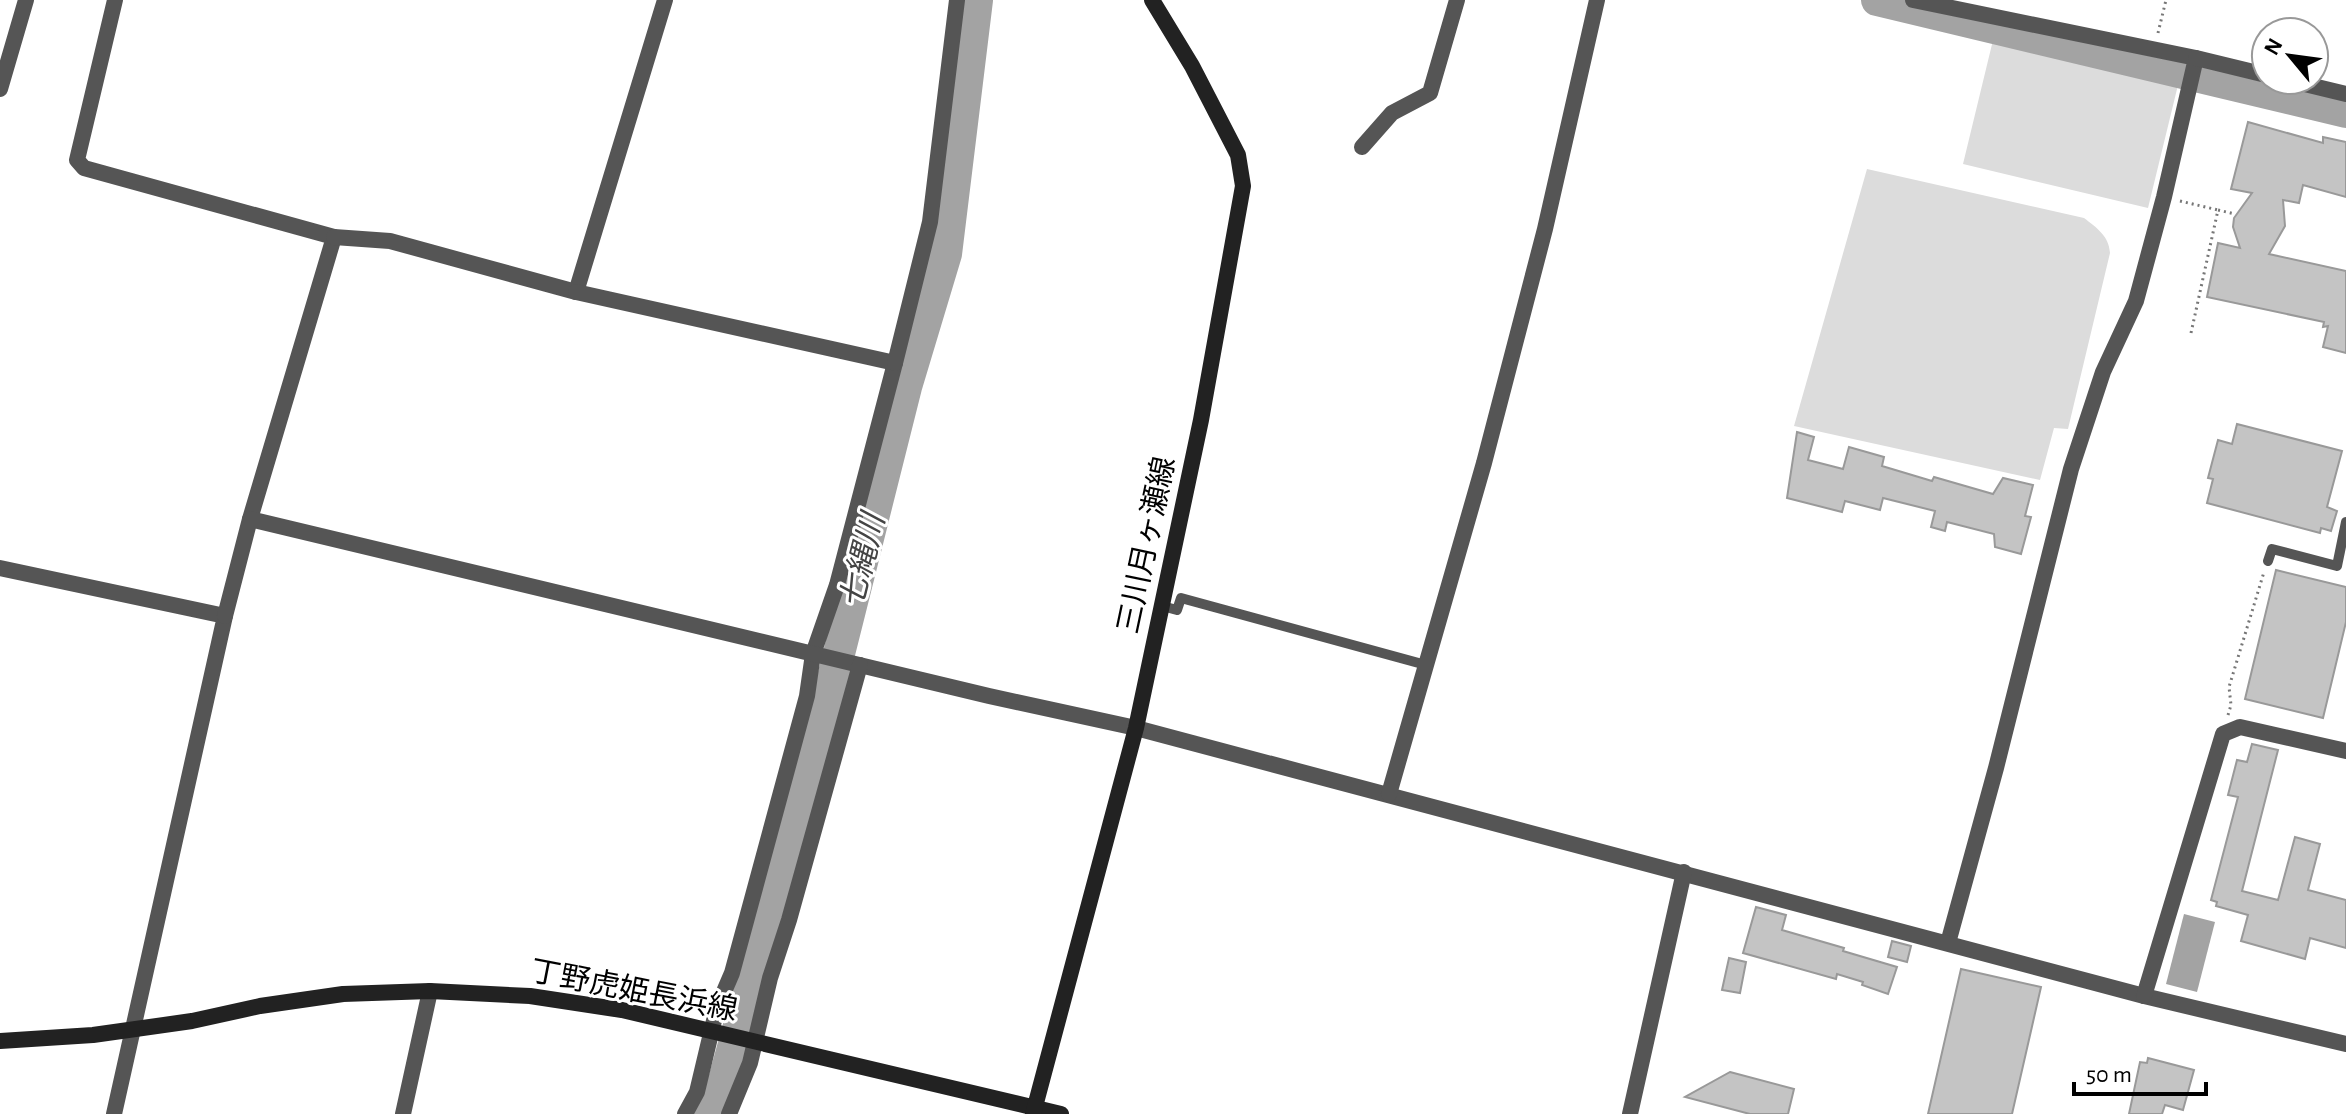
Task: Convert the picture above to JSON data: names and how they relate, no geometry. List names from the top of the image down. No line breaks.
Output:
{"streets":{"main road":["三川月ヶ瀬線","丁野虎姫長浜線"]},"crossings":[["三川月ヶ瀬線","丁野虎姫長浜線"]],"water":["七縄川"],"scale_bar":"50 m","north":"top left"}
